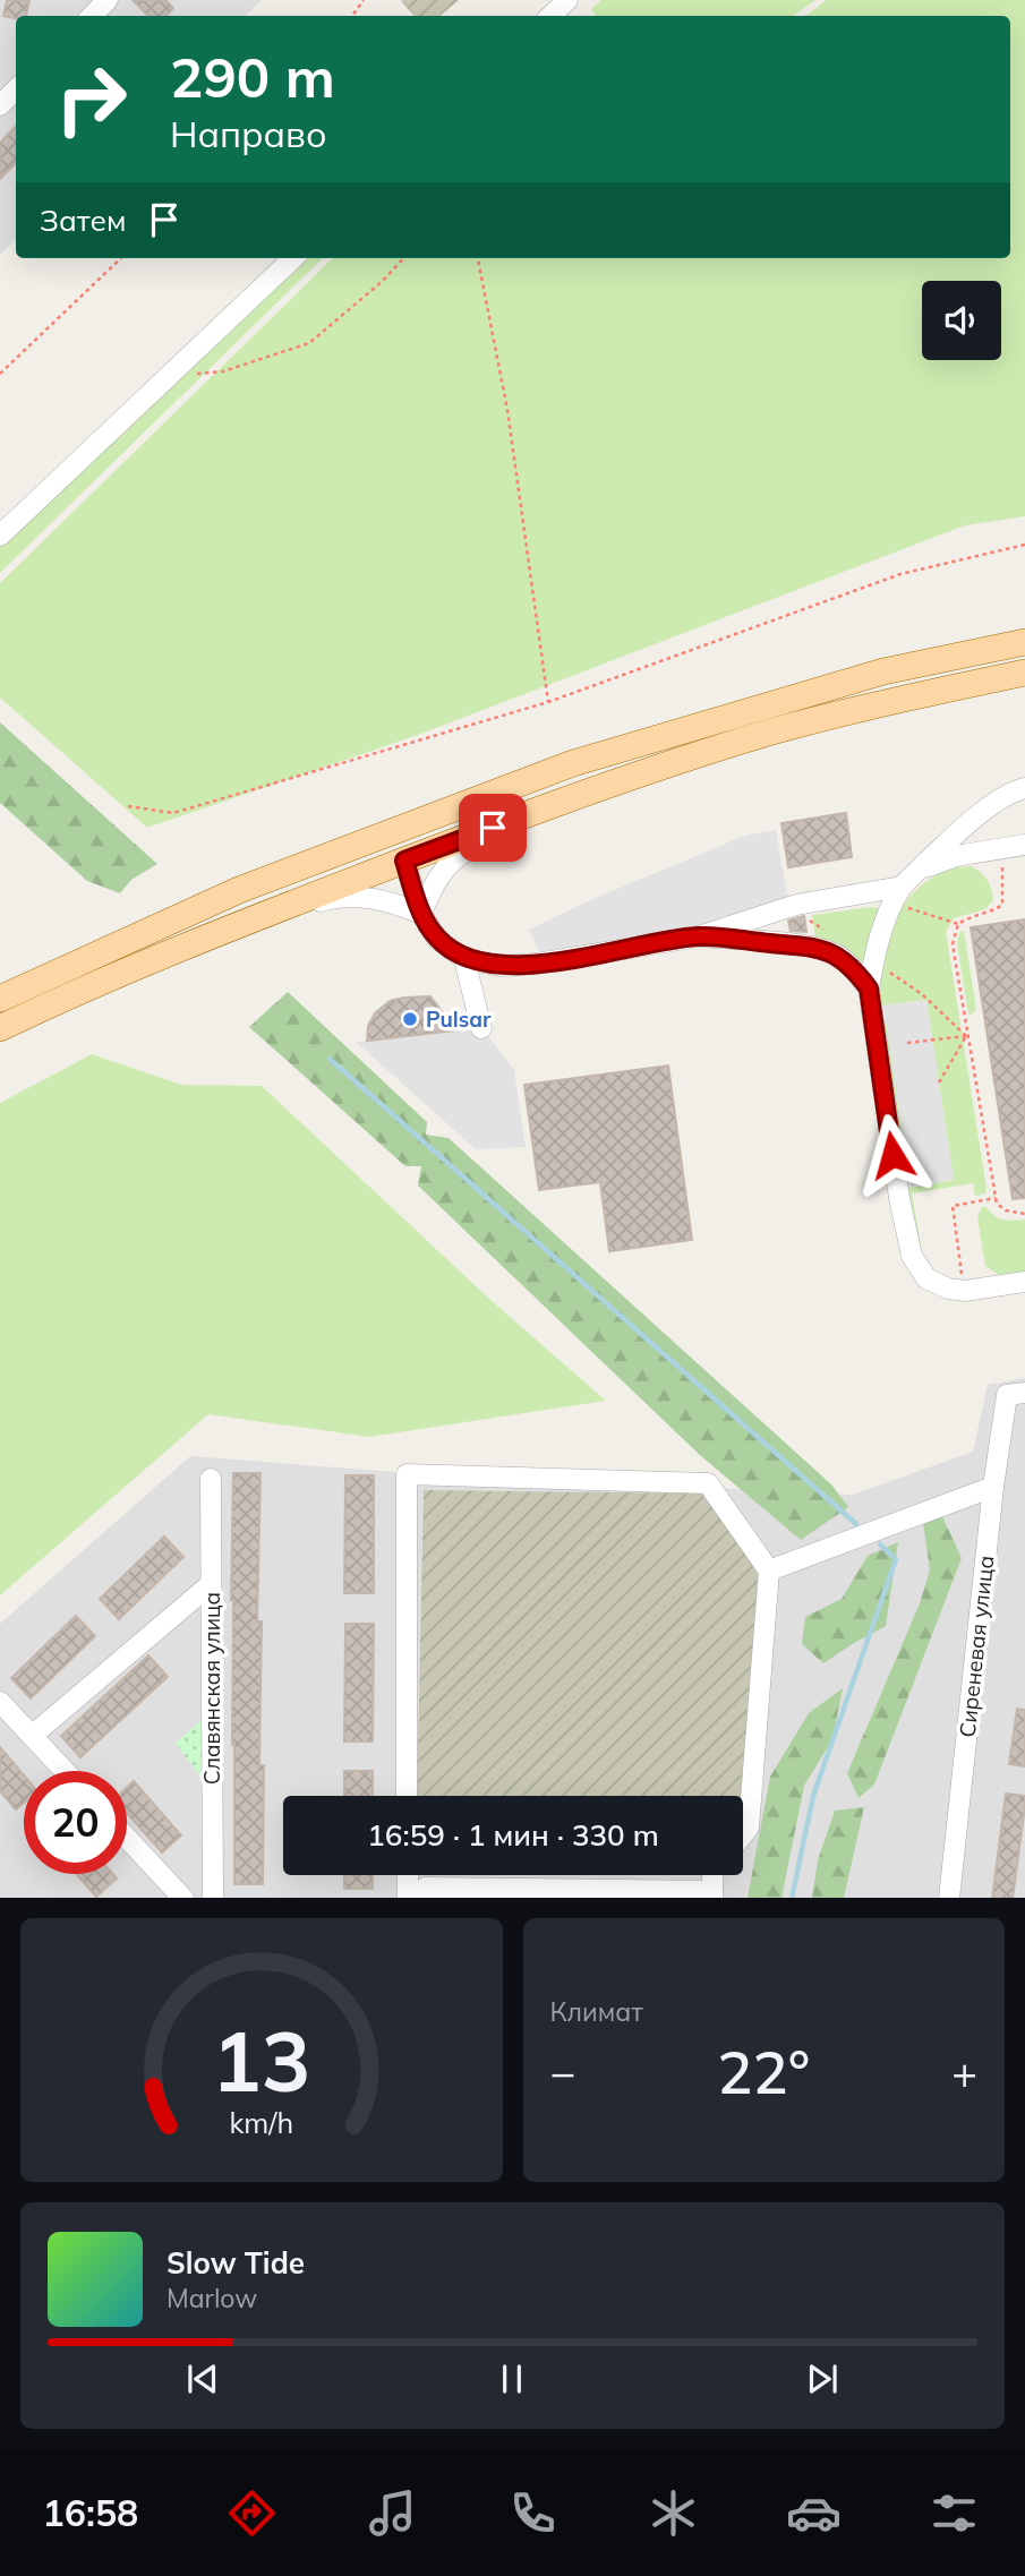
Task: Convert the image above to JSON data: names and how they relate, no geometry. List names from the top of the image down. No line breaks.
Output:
{"streets":{"street":["Сиреневая улица","Славянская улица"]},"places":["Pulsar"],"page":{"turn":["290 m","Направо"],"then":"Затем","limit":"20","trip":"16:59 · 1 мин · 330 m","tile":"Климат","heat":["−","22°","+"],"song":["Slow Tide","Marlow"],"tabs":"16:58","gauge":["13","km/h"]}}
